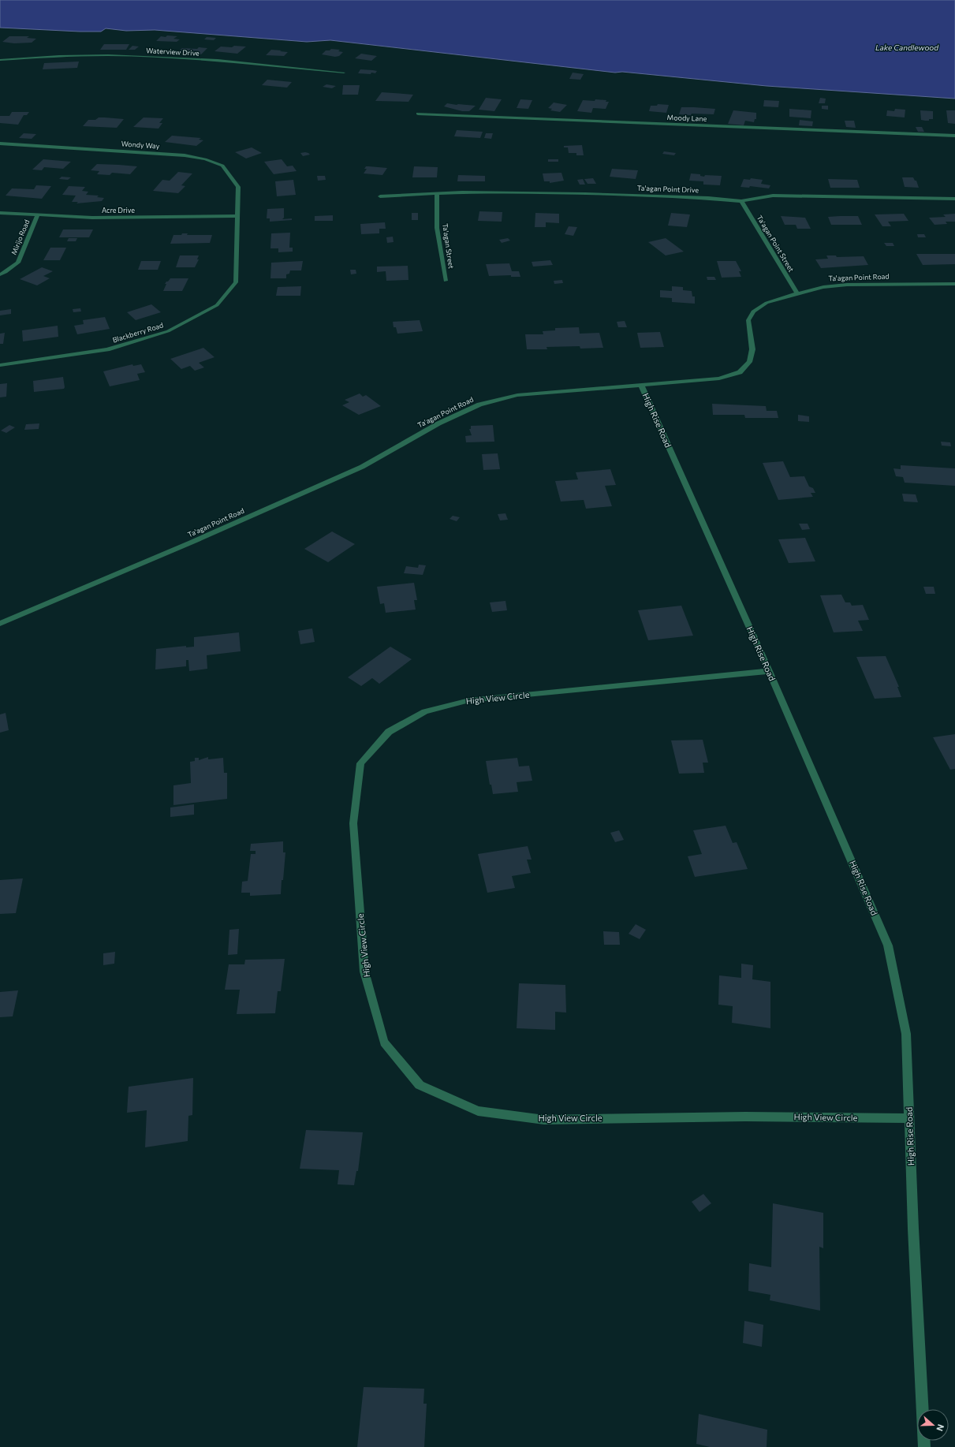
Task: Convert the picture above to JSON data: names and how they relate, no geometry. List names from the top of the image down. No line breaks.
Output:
{"streets":{"street":["Waterview Drive","Moody Lane","Wondy Way","Ta'agan Point Drive","Acre Drive","Mirijo Road","Ta'agan Point Street","Ta'agan Street","Ta'agan Point Road","Blackberry Road","High Rise Road","High View Circle"]},"crossings":[["Wondy Way","Acre Drive"],["Wondy Way","Blackberry Road"],["Ta'agan Point Drive","Ta'agan Point Street"],["Ta'agan Point Drive","Ta'agan Street"],["Acre Drive","Mirijo Road"],["Acre Drive","Blackberry Road"],["Ta'agan Point Street","Ta'agan Point Road"],["Ta'agan Point Road","High Rise Road"],["High Rise Road","High View Circle"]],"water":["Lake Candlewood"],"north":"right"}
